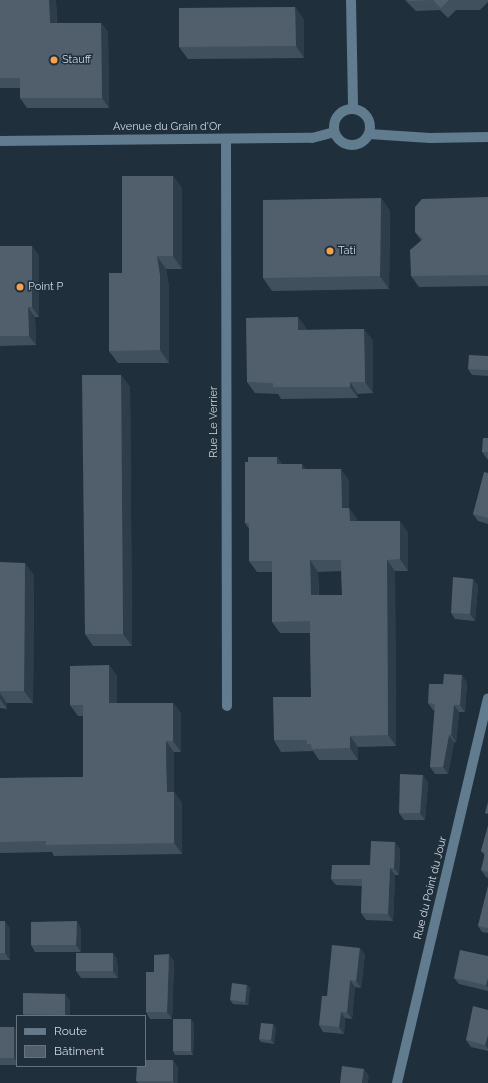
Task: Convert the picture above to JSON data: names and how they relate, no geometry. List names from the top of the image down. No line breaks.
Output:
{"streets":{"street":["Avenue du Grain d'Or","Rue Le Verrier","Rue du Point du Jour"]},"crossings":[["Avenue du Grain d'Or","Rue Le Verrier"]],"places":["Stauff","Tati","Point P"],"legend":["Route","Bâtiment"]}
